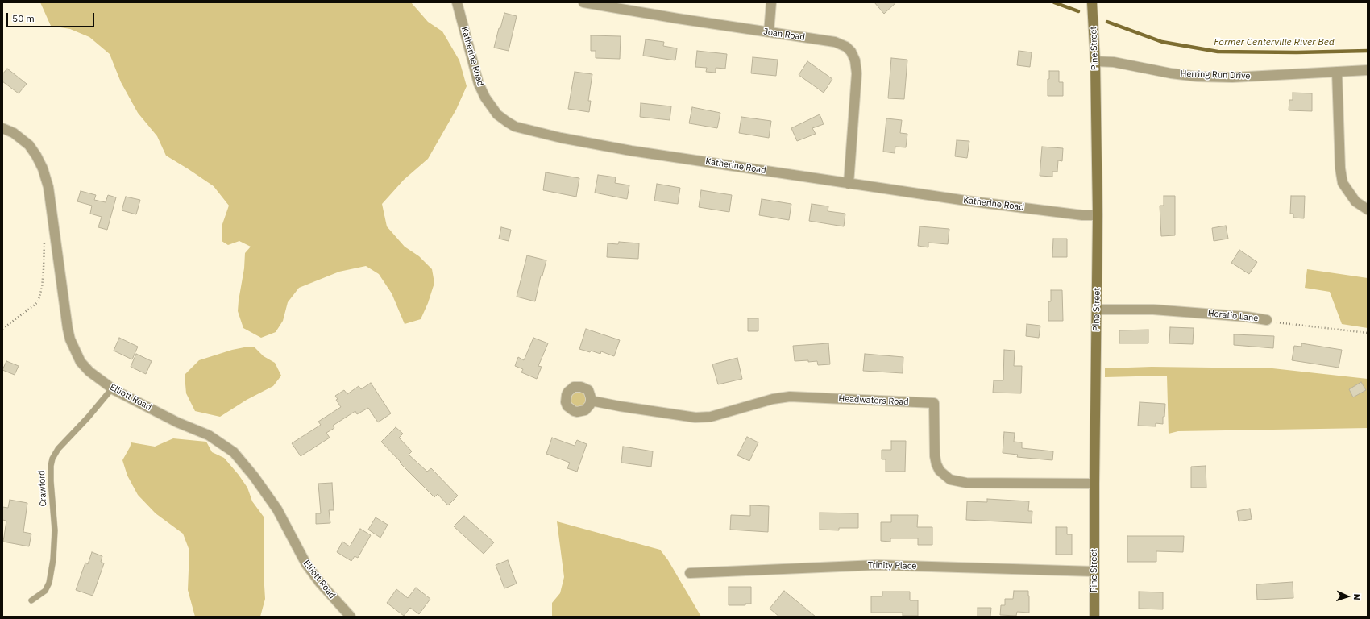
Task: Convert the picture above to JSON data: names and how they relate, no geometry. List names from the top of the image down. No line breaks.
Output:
{"streets":{"main road":["Pine Street"],"street":["Joan Road","Katherine Road","Herring Run Drive","Horatio Lane","Elliott Road","Headwaters Road","Trinity Place"],"lane":["Crawford"]},"crossings":[["Joan Road","Katherine Road"],["Pine Street","Katherine Road"],["Pine Street","Herring Run Drive"],["Pine Street","Horatio Lane"],["Pine Street","Headwaters Road"],["Pine Street","Trinity Place"],["Elliott Road","Crawford"]],"water":["Former Centerville River Bed"],"scale_bar":"50 m","north":"right"}
